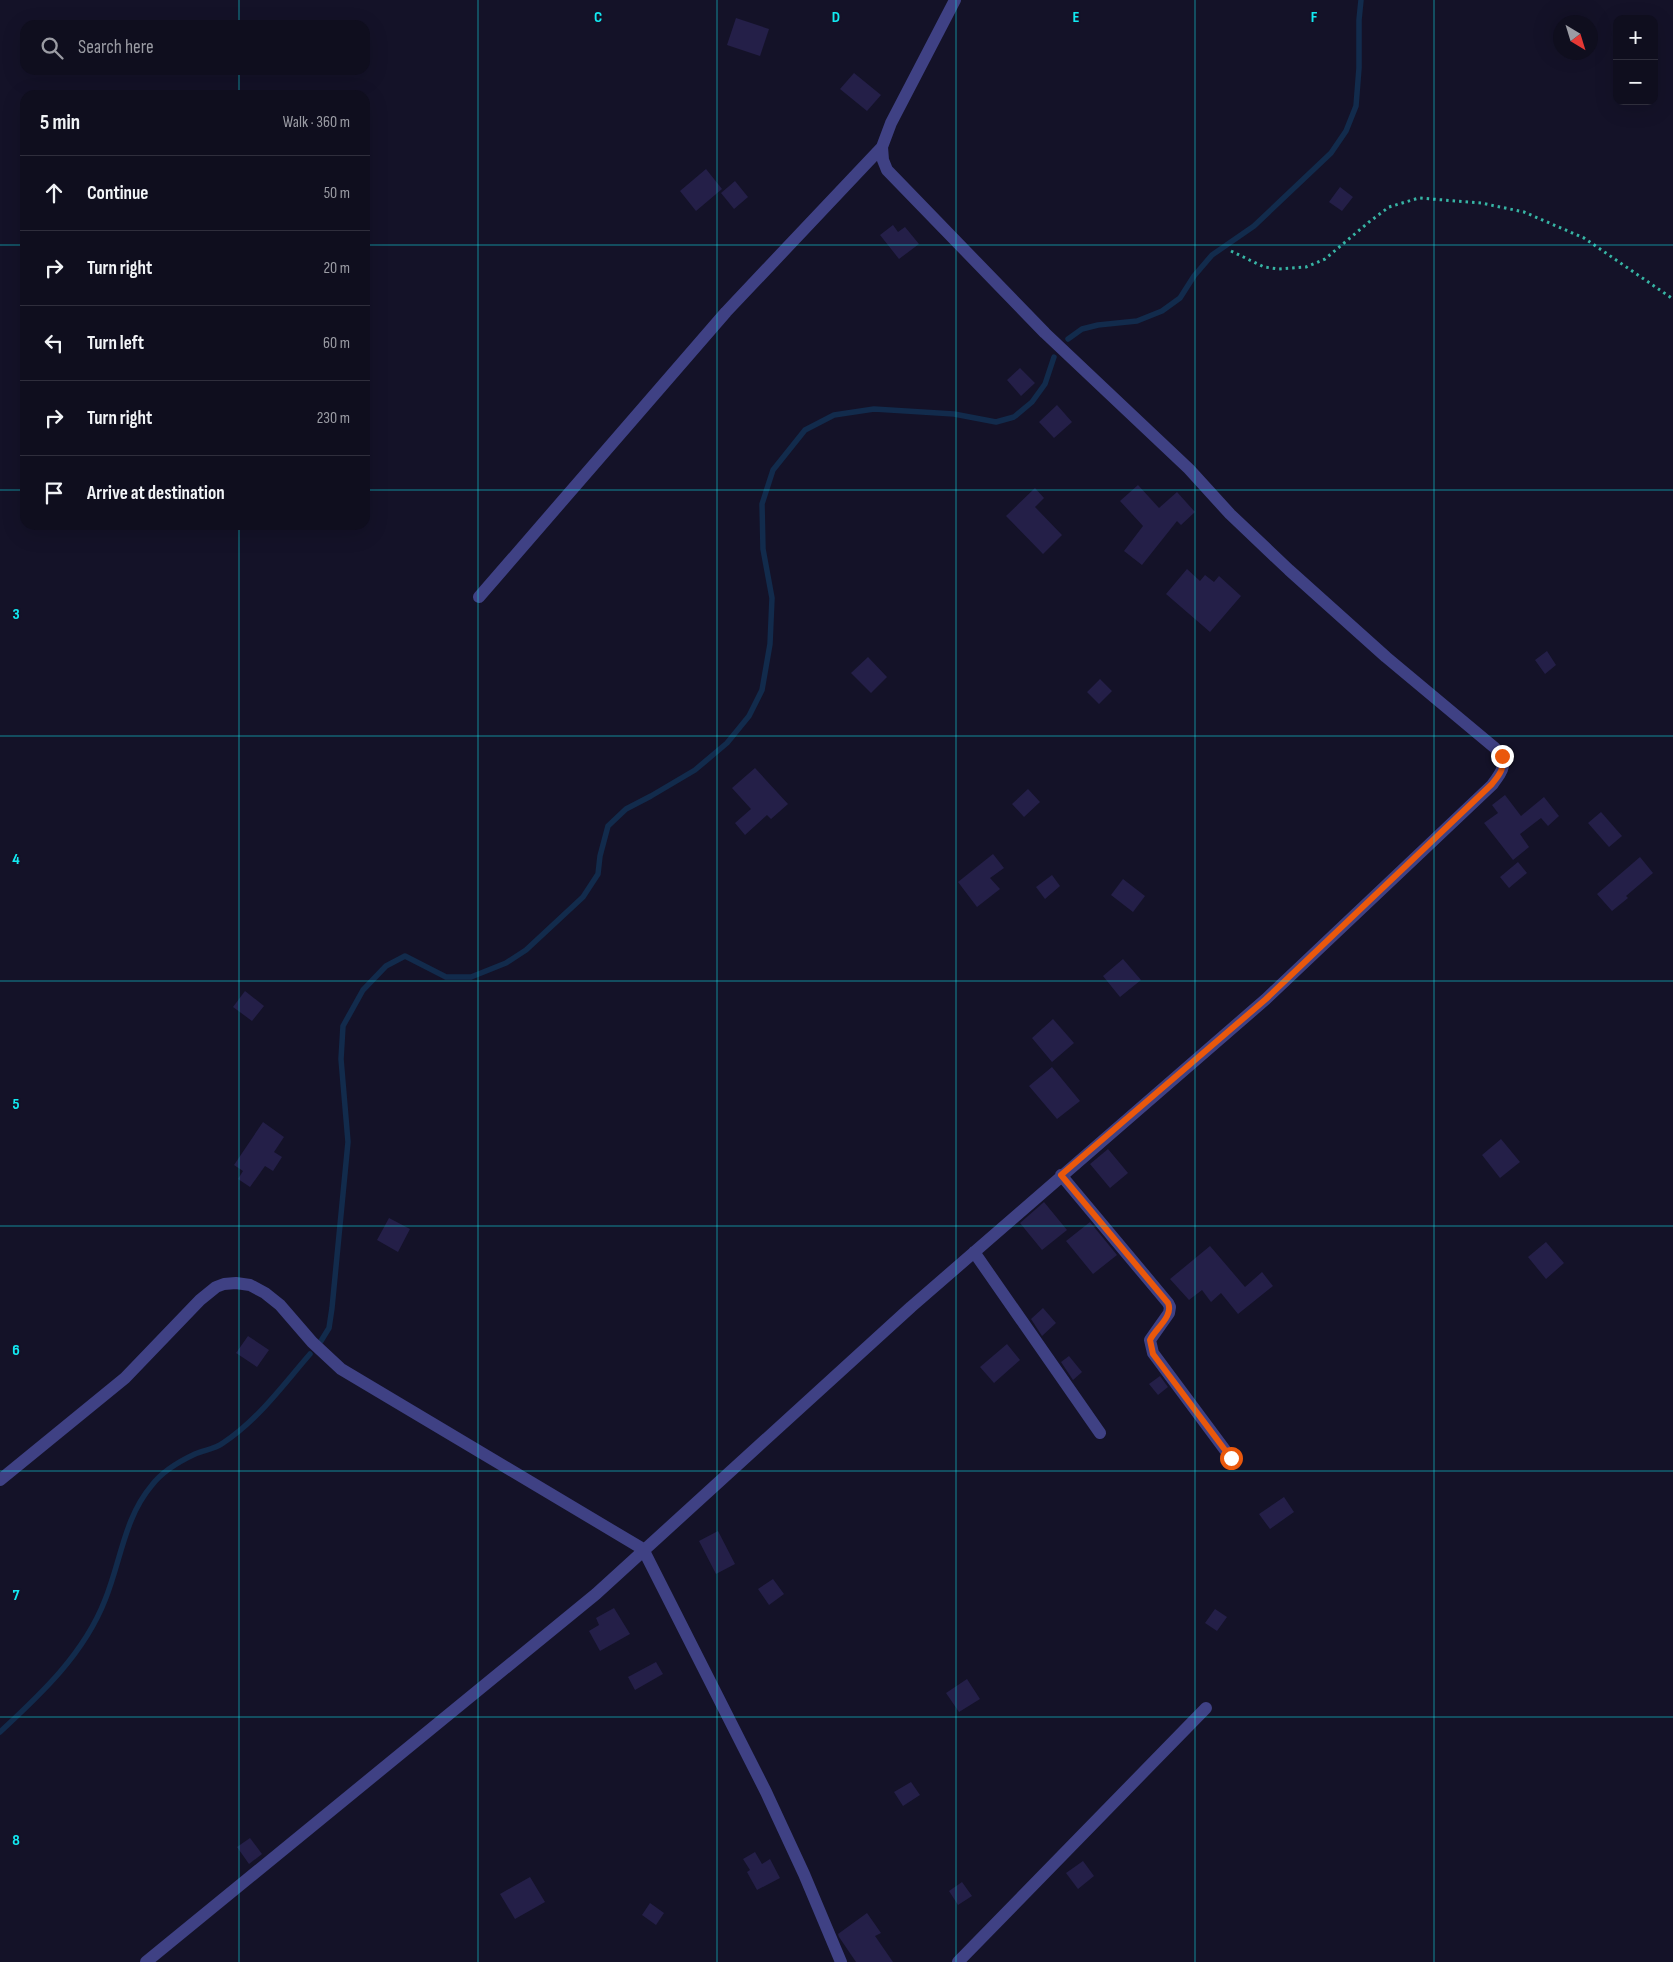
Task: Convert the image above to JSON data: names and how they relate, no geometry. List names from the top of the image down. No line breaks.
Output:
{"north":"bottom right","page":{"map_buttons":["+","−"],"search":"Search here","heading":["5 min","Walk · 360 m"],"list":[["Continue","50 m"],["Turn right","20 m"],["Turn left","60 m"],["Turn right","230 m"],"Arrive at destination"]},"grid":{"columns":["C","D","E","F"],"rows":["3","4","5","6","7","8"]}}
